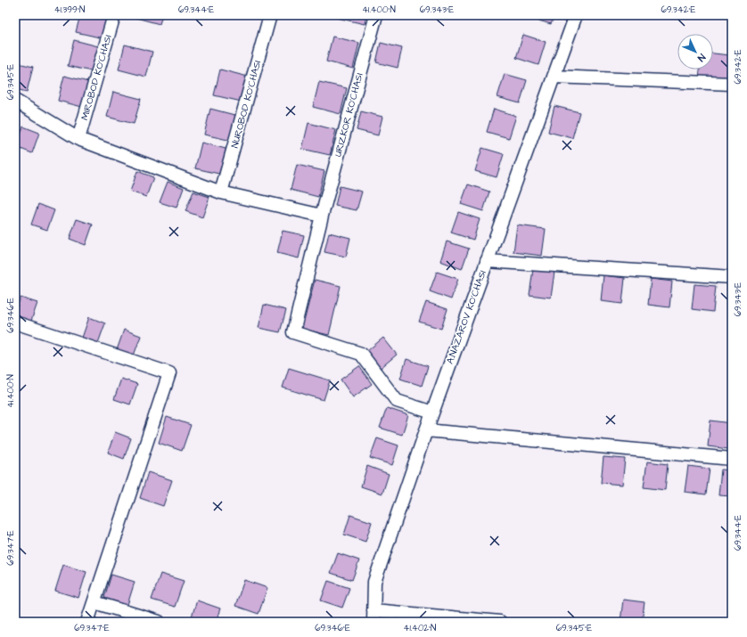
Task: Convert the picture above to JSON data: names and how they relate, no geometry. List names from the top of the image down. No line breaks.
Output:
{"streets":{"street":["MIROBOD KO'CHASI","NUROBOD KO'CHASI","URIZKOR KO'CHASI","A.NAZAROV KO'CHASI"]},"crossings":[["URIZKOR KO'CHASI","A.NAZAROV KO'CHASI"]],"north":"bottom right","coordinates":["41.399°N","69.344°E","41.400°N","69.343°E","69.342°E","69.345°E","69.346°E","69.347°E","41.402°N"]}
